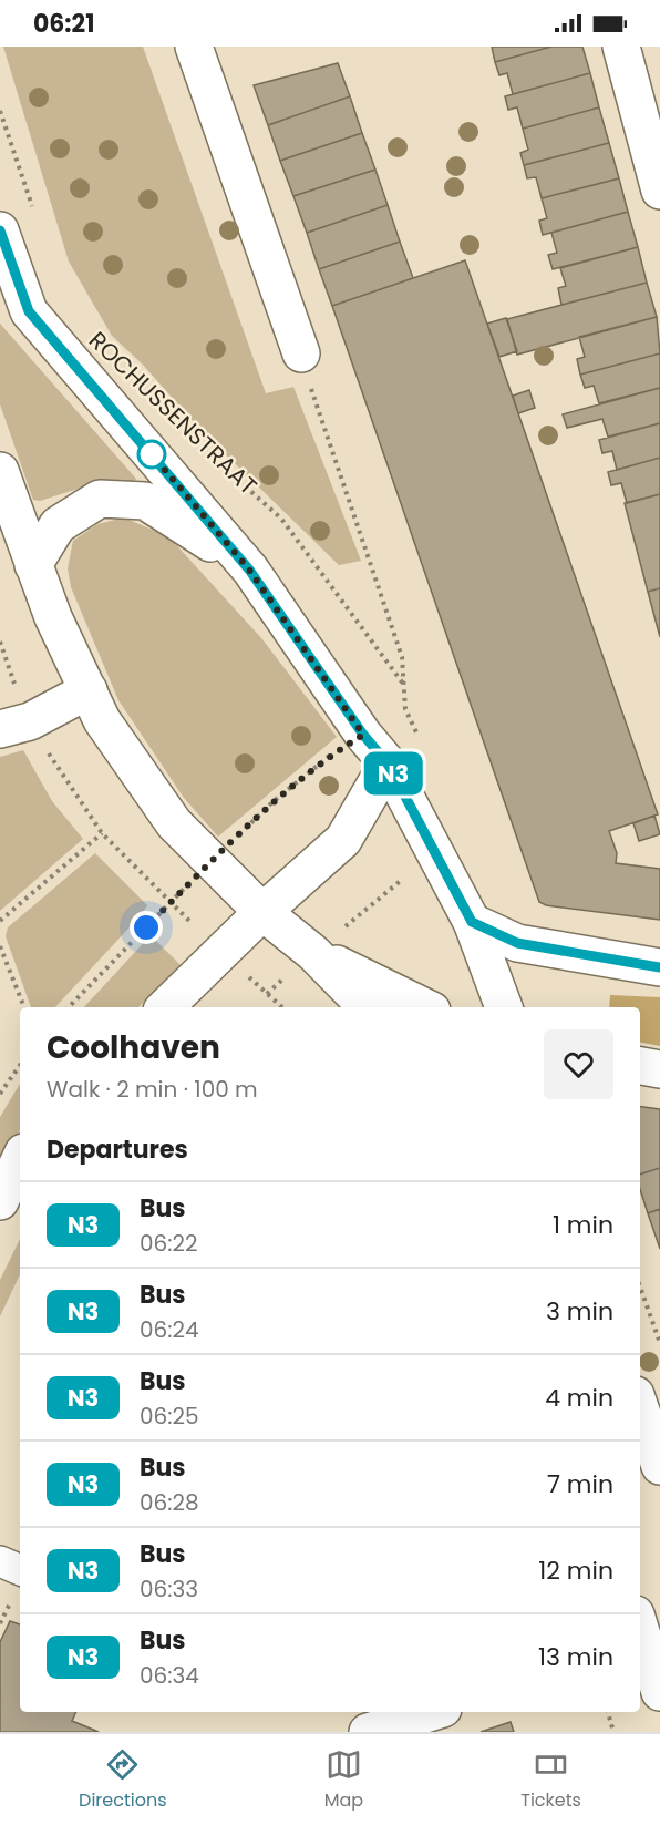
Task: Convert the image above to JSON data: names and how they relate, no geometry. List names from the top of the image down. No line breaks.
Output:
{"streets":{"street":["ROCHUSSENSTRAAT"]},"lines":["bus line N3"],"page":{"status":"06:21","on_map":"N3","heading":[["Coolhaven","Walk · 2 min · 100 m"],"Departures"],"list":[{"mark":"N3","name":"Bus","note":"06:22","value":"1 min"},{"mark":"N3","name":"Bus","note":"06:24","value":"3 min"},{"mark":"N3","name":"Bus","note":"06:25","value":"4 min"},{"mark":"N3","name":"Bus","note":"06:28","value":"7 min"},{"mark":"N3","name":"Bus","note":"06:33","value":"12 min"},{"mark":"N3","name":"Bus","note":"06:34","value":"13 min"}],"tabs":["Directions","Map","Tickets"]}}
